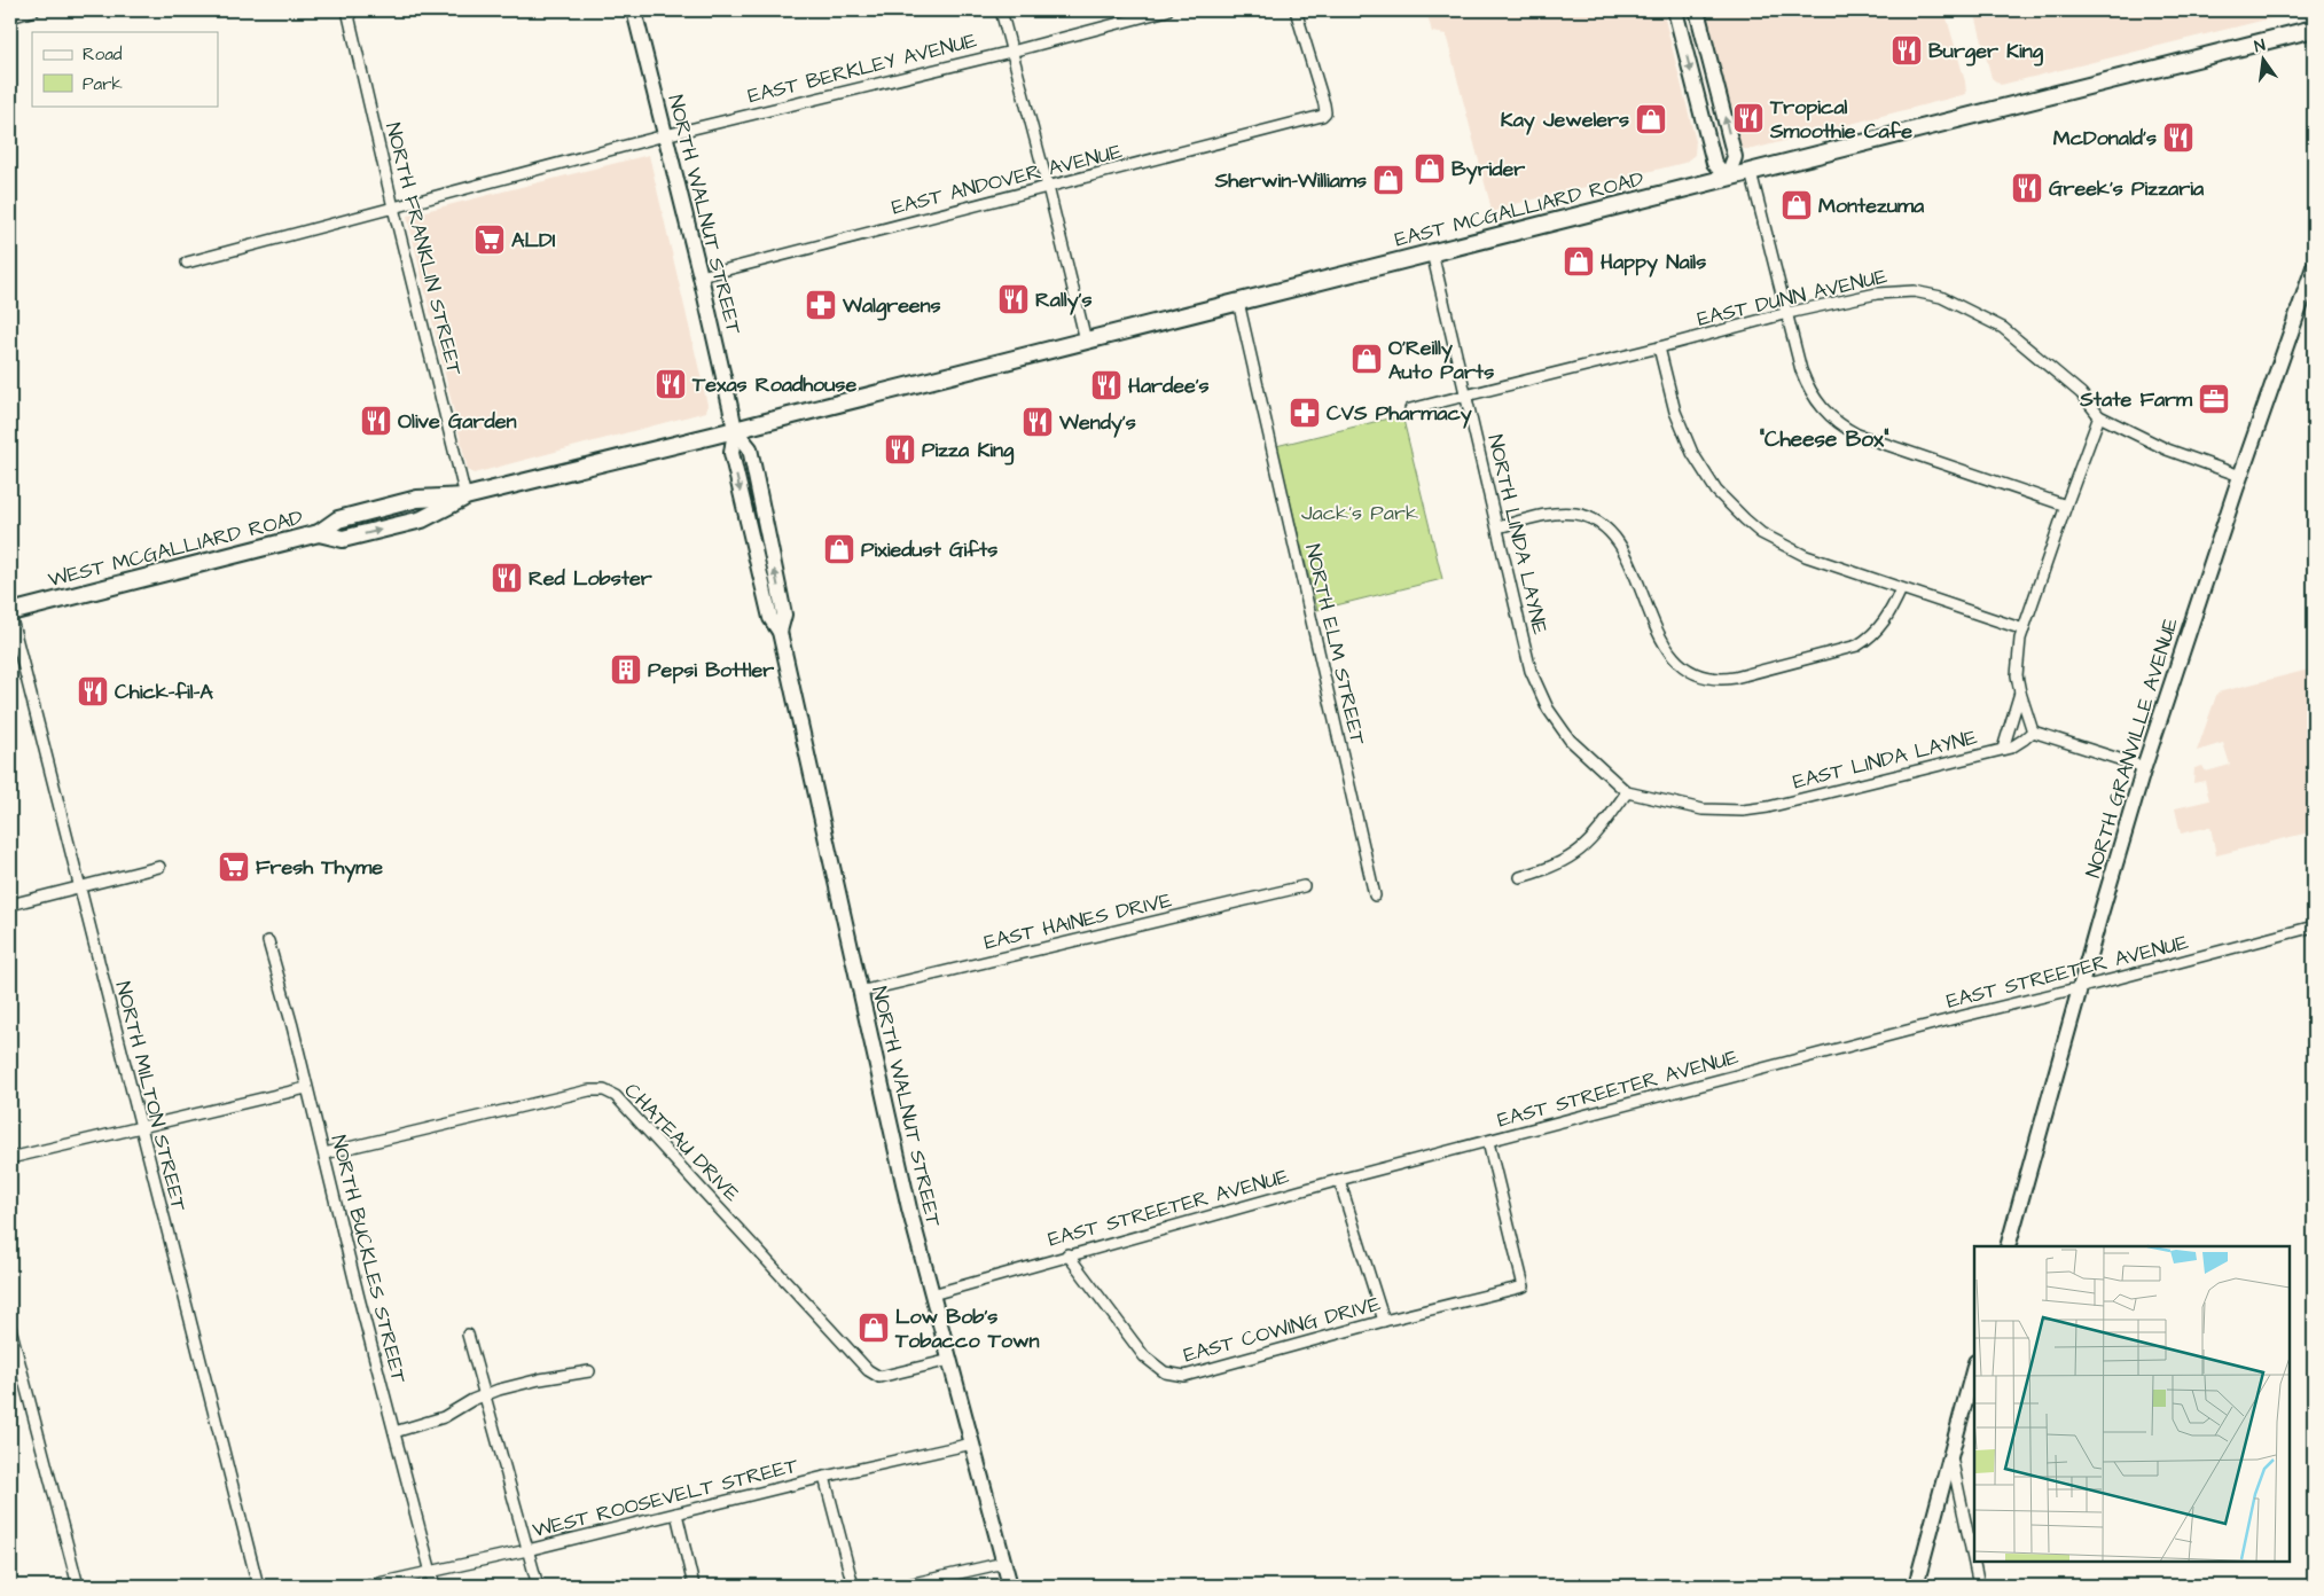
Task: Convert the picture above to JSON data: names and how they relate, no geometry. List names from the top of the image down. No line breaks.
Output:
{"streets":{"main road":["EAST MCGALLIARD ROAD","NORTH WALNUT STREET","WEST MCGALLIARD ROAD","NORTH GRANVILLE AVENUE"],"street":["EAST BERKLEY AVENUE","EAST ANDOVER AVENUE","NORTH FRANKLIN STREET","EAST DUNN AVENUE","NORTH LINDA LAYNE","NORTH ELM STREET","EAST LINDA LAYNE","EAST HAINES DRIVE","EAST STREETER AVENUE","NORTH MILTON STREET","CHATEAU DRIVE","NORTH BUCKLES STREET","EAST COWING DRIVE","WEST ROOSEVELT STREET"]},"crossings":[["EAST BERKLEY AVENUE","NORTH WALNUT STREET"],["EAST BERKLEY AVENUE","NORTH FRANKLIN STREET"],["EAST ANDOVER AVENUE","NORTH WALNUT STREET"],["EAST MCGALLIARD ROAD","NORTH WALNUT STREET"],["EAST MCGALLIARD ROAD","NORTH LINDA LAYNE"],["EAST MCGALLIARD ROAD","WEST MCGALLIARD ROAD"],["EAST MCGALLIARD ROAD","NORTH ELM STREET"],["NORTH WALNUT STREET","WEST MCGALLIARD ROAD"],["NORTH WALNUT STREET","EAST HAINES DRIVE"],["NORTH WALNUT STREET","EAST STREETER AVENUE"],["NORTH WALNUT STREET","CHATEAU DRIVE"],["NORTH WALNUT STREET","WEST ROOSEVELT STREET"],["NORTH FRANKLIN STREET","WEST MCGALLIARD ROAD"],["EAST DUNN AVENUE","NORTH LINDA LAYNE"],["EAST DUNN AVENUE","NORTH GRANVILLE AVENUE"],["NORTH LINDA LAYNE","EAST LINDA LAYNE"],["WEST MCGALLIARD ROAD","NORTH MILTON STREET"],["NORTH GRANVILLE AVENUE","EAST STREETER AVENUE"],["EAST STREETER AVENUE","EAST COWING DRIVE"],["CHATEAU DRIVE","NORTH BUCKLES STREET"],["NORTH BUCKLES STREET","WEST ROOSEVELT STREET"]],"districts":["\"Cheese Box\""],"parks":["Jack's Park"],"places":{"restaurant":["Burger King","Tropical Smoothie Cafe","McDonald's","Greek's Pizzaria","Rally's","Texas Roadhouse","Hardee's","Olive Garden","Wendy's","Pizza King","Red Lobster","Chick-fil-A"],"shop":["Kay Jewelers","Byrider","Sherwin-Williams","Montezuma","Happy Nails","O'Reilly Auto Parts","Pixiedust Gifts","Low Bob's Tobacco Town"],"supermarket":["ALDI","Fresh Thyme"],"pharmacy":["Walgreens","CVS Pharmacy"],"office":["State Farm"],"building":["Pepsi Bottler"]},"legend":["Road","Park"],"north":"top"}
